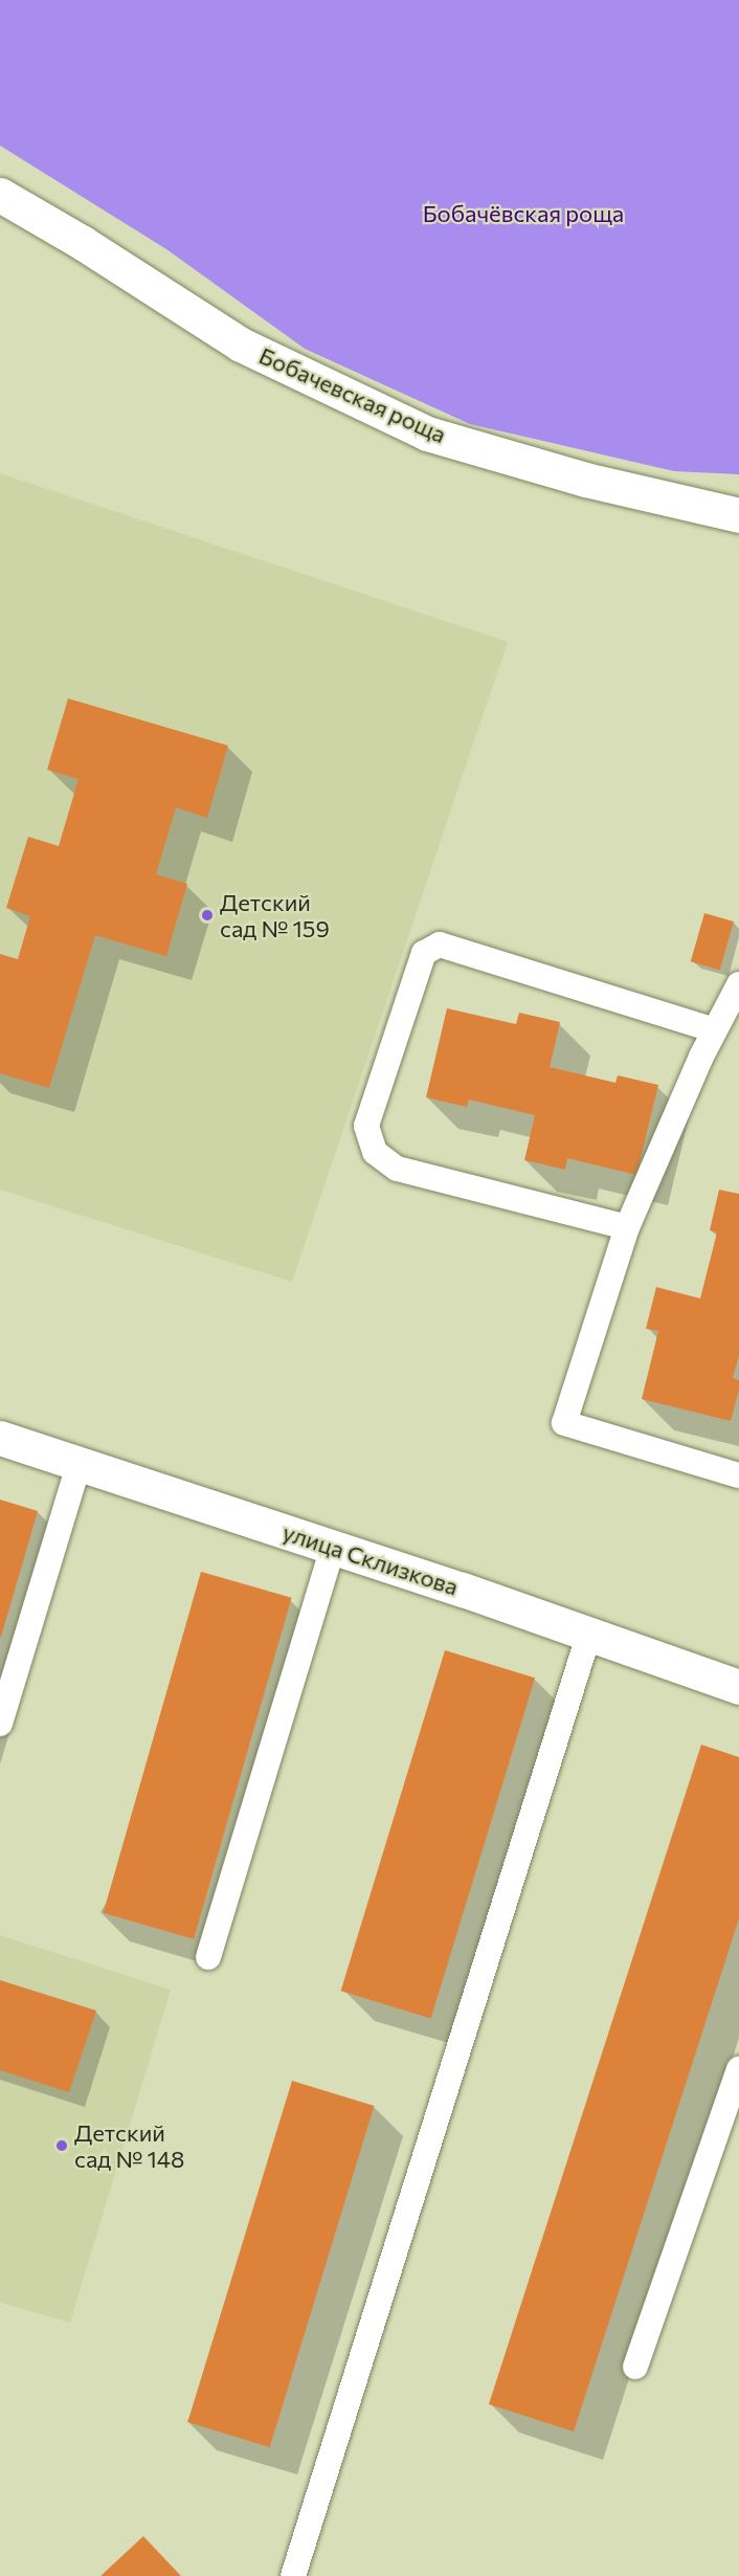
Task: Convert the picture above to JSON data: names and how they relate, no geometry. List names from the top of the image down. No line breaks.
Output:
{"streets":{"street":["Бобачевская роща","улица Склизкова"]},"parks":["Бобачёвская роща"],"places":["Детский сад № 159","Детский сад № 148"]}
